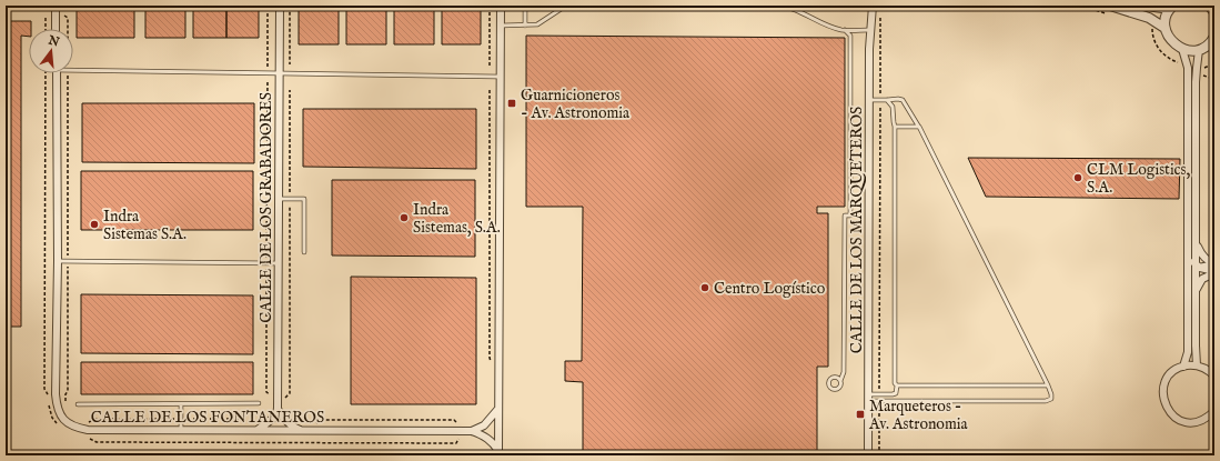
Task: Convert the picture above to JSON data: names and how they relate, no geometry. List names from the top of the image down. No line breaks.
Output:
{"streets":{"street":["CALLE DE LOS GRABADORES","CALLE DE LOS MARQUETEROS","CALLE DE LOS FONTANEROS"]},"places":{"transit":["Guarnicioneros - Av. Astronomia","Marqueteros - Av. Astronomia"],"other":["CLM Logistics, S.A.","Indra Sistemas, S.A.","Indra Sistemas S.A.","Centro Logístico"]},"north":"top"}
